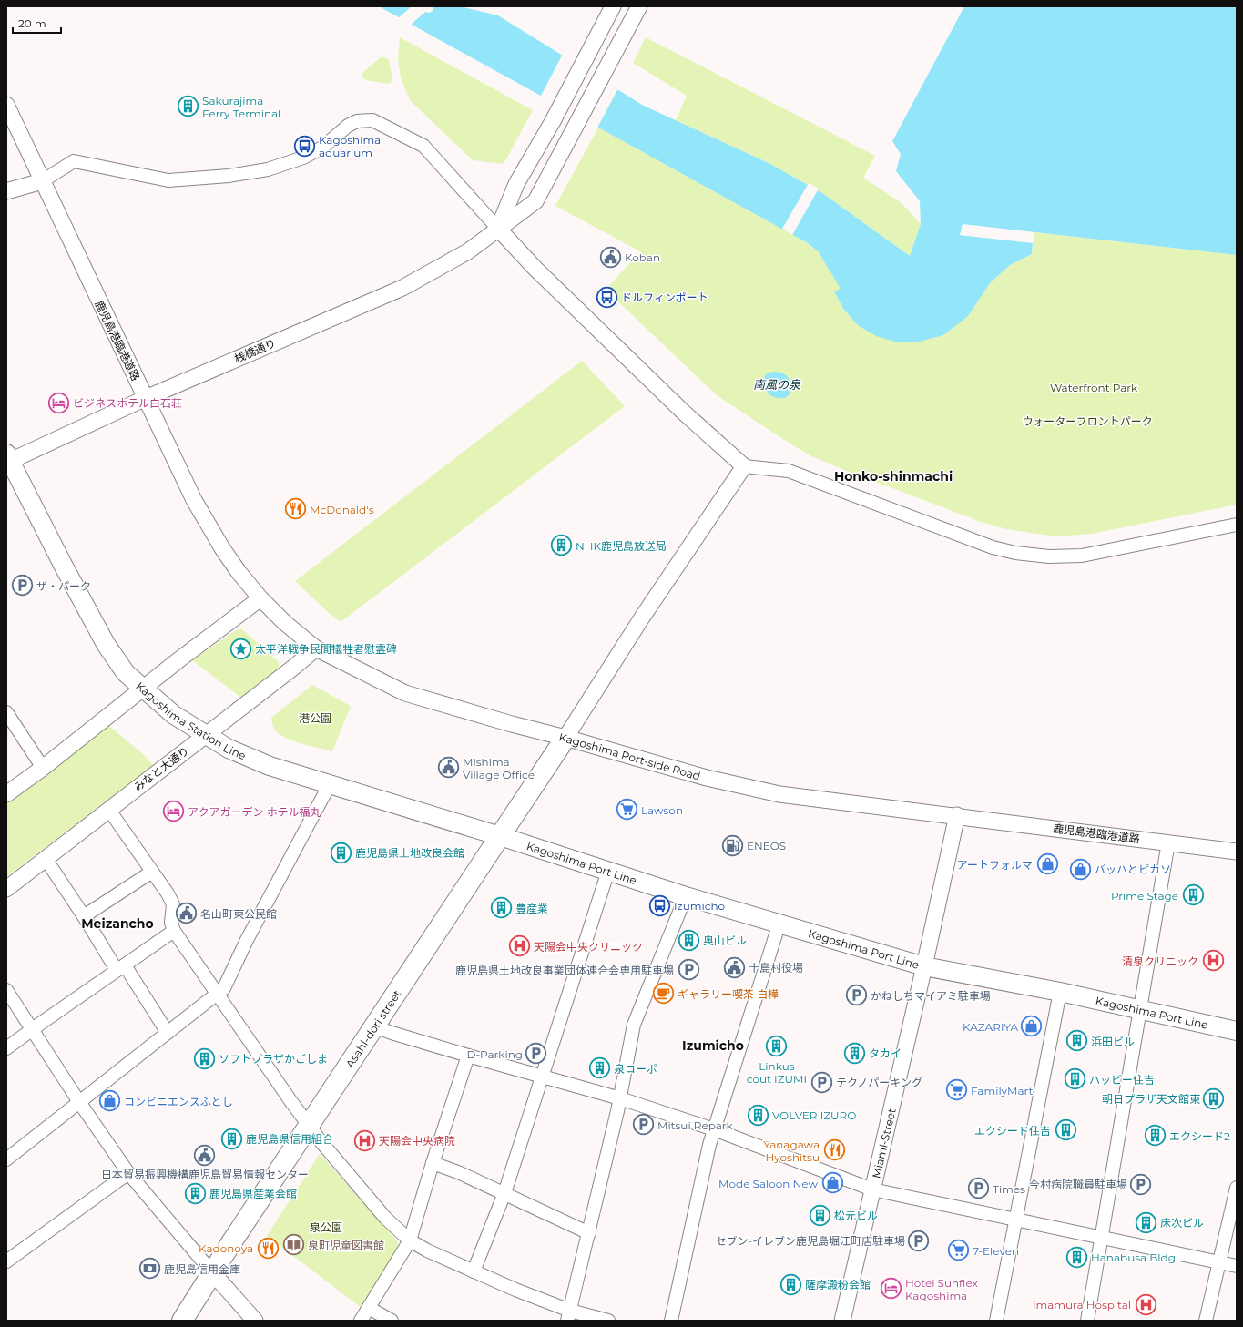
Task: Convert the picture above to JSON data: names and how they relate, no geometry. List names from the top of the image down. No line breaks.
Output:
{"streets":{"highway":["Asahi-dori street"],"main road":["Kagoshima Station Line","Kagoshima Port Line"],"street":["鹿児島港臨港道路","桟橋通り","Kagoshima Port-side Road","みなと大通り","Miami-Street"]},"crossings":[["鹿児島港臨港道路","桟橋通り"],["鹿児島港臨港道路","Kagoshima Port-side Road"],["鹿児島港臨港道路","みなと大通り"],["鹿児島港臨港道路","Miami-Street"],["桟橋通り","Kagoshima Station Line"],["Kagoshima Station Line","みなと大通り"],["Kagoshima Station Line","Kagoshima Port Line"],["Kagoshima Station Line","Asahi-dori street"],["Kagoshima Port-side Road","みなと大通り"],["Kagoshima Port-side Road","Asahi-dori street"],["Kagoshima Port-side Road","Miami-Street"],["Kagoshima Port Line","Asahi-dori street"],["Kagoshima Port Line","Miami-Street"]],"districts":["Honko-shinmachi","Meizancho","Izumicho"],"water":["南風の泉"],"parks":["Waterfront Park","ウォーターフロントパーク","港公園","泉公園"],"places":{"building":["Sakurajima Ferry Terminal","NHK鹿児島放送局","鹿児島県土地改良会館","Prime Stage","豊産業","奥山ビル","浜田ビル","Linkus cout IZUMI","タカイ","ソフトプラザかごしま","泉コーポ","ハッピー住吉","朝日プラザ天文館東","VOLVER IZURO","エクシード住吉","エクシード2","鹿児島県信用組合","鹿児島県産業会館","松元ビル","床次ビル","Hanabusa Bldg.","薩摩澱粉会館"],"bus stop":["Kagoshima aquarium","ドルフィンポート","Izumicho"],"public building":["Koban","Mishima Village Office","名山町東公民館","十島村役場","日本貿易振興機構鹿児島貿易情報センター"],"hotel":["ビジネスホテル白石荘","アクアガーデン ホテル福丸","Hotel Sunflex Kagoshima"],"restaurant":["McDonald's","Yanagawa Hyoshitsu","Kadonoya"],"parking":["ザ・パーク","鹿児島県土地改良事業団体連合会専用駐車場","かねしちマイアミ駐車場","D-Parking","テクノパーキング","Mitsui Repark","今村病院職員駐車場","Times","セブン-イレブン鹿児島堀江町店駐車場"],"place":["太平洋戦争民間犠牲者慰霊碑"],"supermarket":["Lawson","FamilyMart","7-Eleven"],"fuel station":["ENEOS"],"shop":["アートフォルマ","バッハとピカソ","KAZARIYA","コンビニエンスふとし","Mode Saloon New"],"hospital":["天陽会中央クリニック","清泉クリニック","天陽会中央病院","Imamura Hospital"],"cafe":["ギャラリー喫茶 白樺"],"library":["泉町児童図書館"],"bank":["鹿児島信用金庫"]},"scale_bar":"20 m"}
